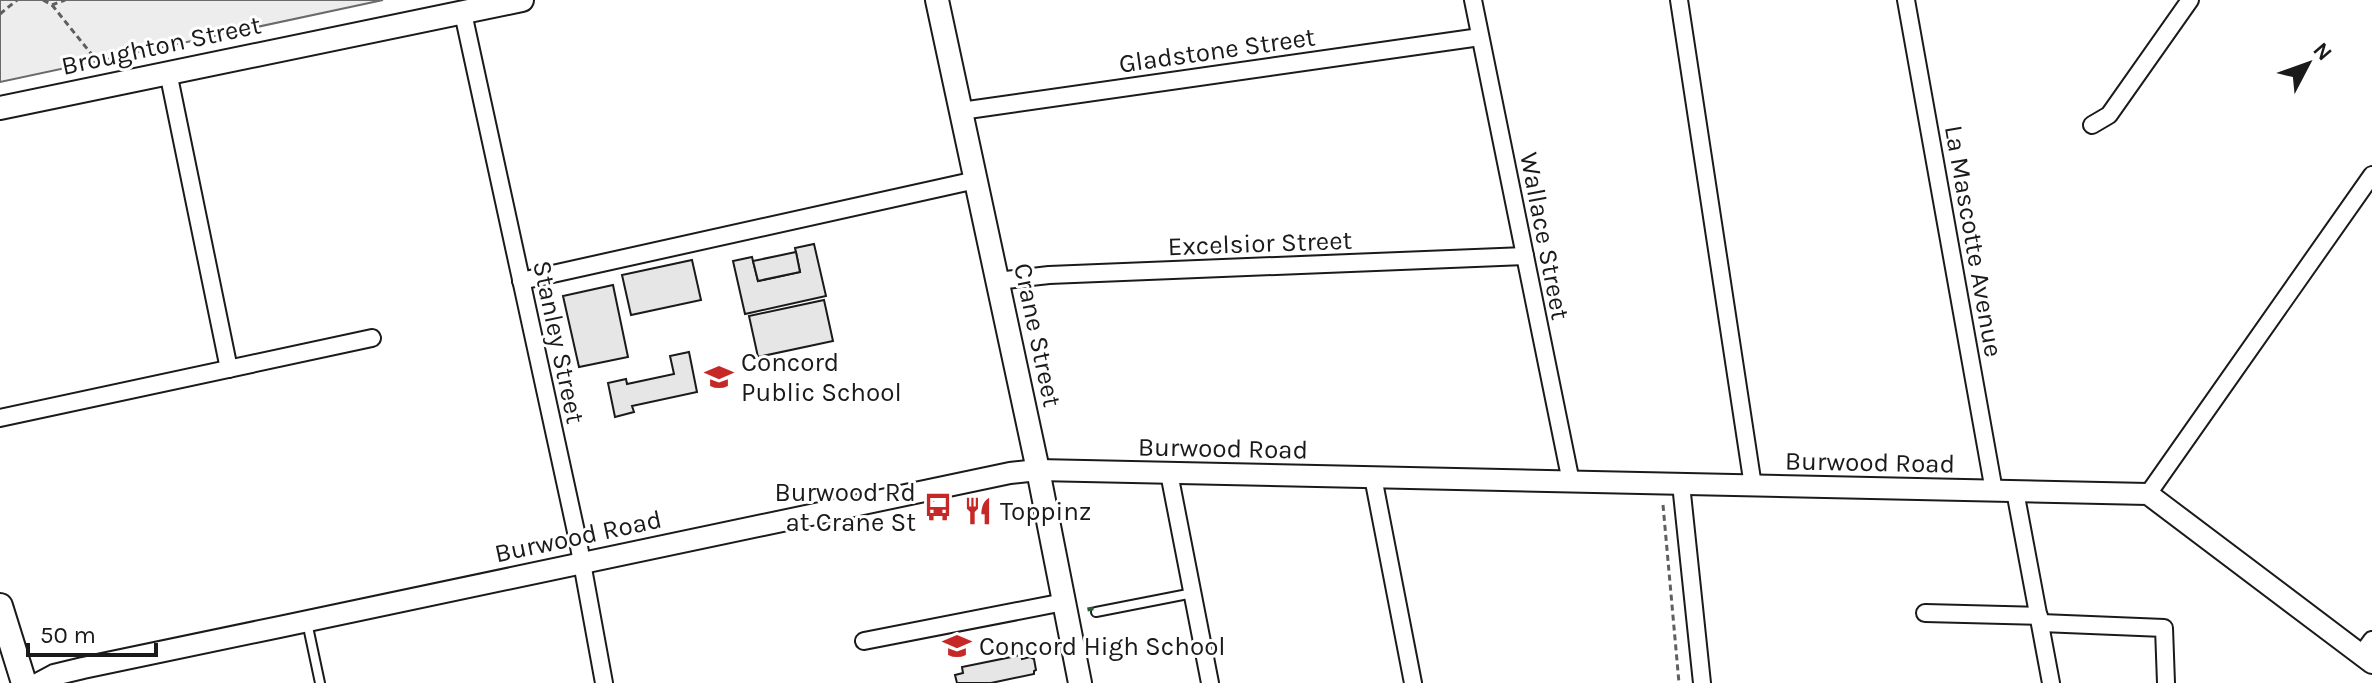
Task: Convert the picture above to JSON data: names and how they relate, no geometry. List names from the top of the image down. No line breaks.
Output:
{"streets":{"main road":["Broughton Street","Crane Street"],"street":["Gladstone Street","Wallace Street","La Mascotte Avenue","Excelsior Street","Stanley Street","Burwood Road"]},"crossings":[["Broughton Street","Stanley Street"],["Gladstone Street","Wallace Street"],["Gladstone Street","Crane Street"],["Wallace Street","Excelsior Street"],["Wallace Street","Burwood Road"],["La Mascotte Avenue","Burwood Road"],["Excelsior Street","Crane Street"],["Crane Street","Burwood Road"],["Stanley Street","Burwood Road"]],"places":{"school or university":["Concord Public School","Concord High School"],"bus stop":["Burwood Rd at Crane St"],"restaurant":["Toppinz"]},"scale_bar":"50 m","north":"top right"}
